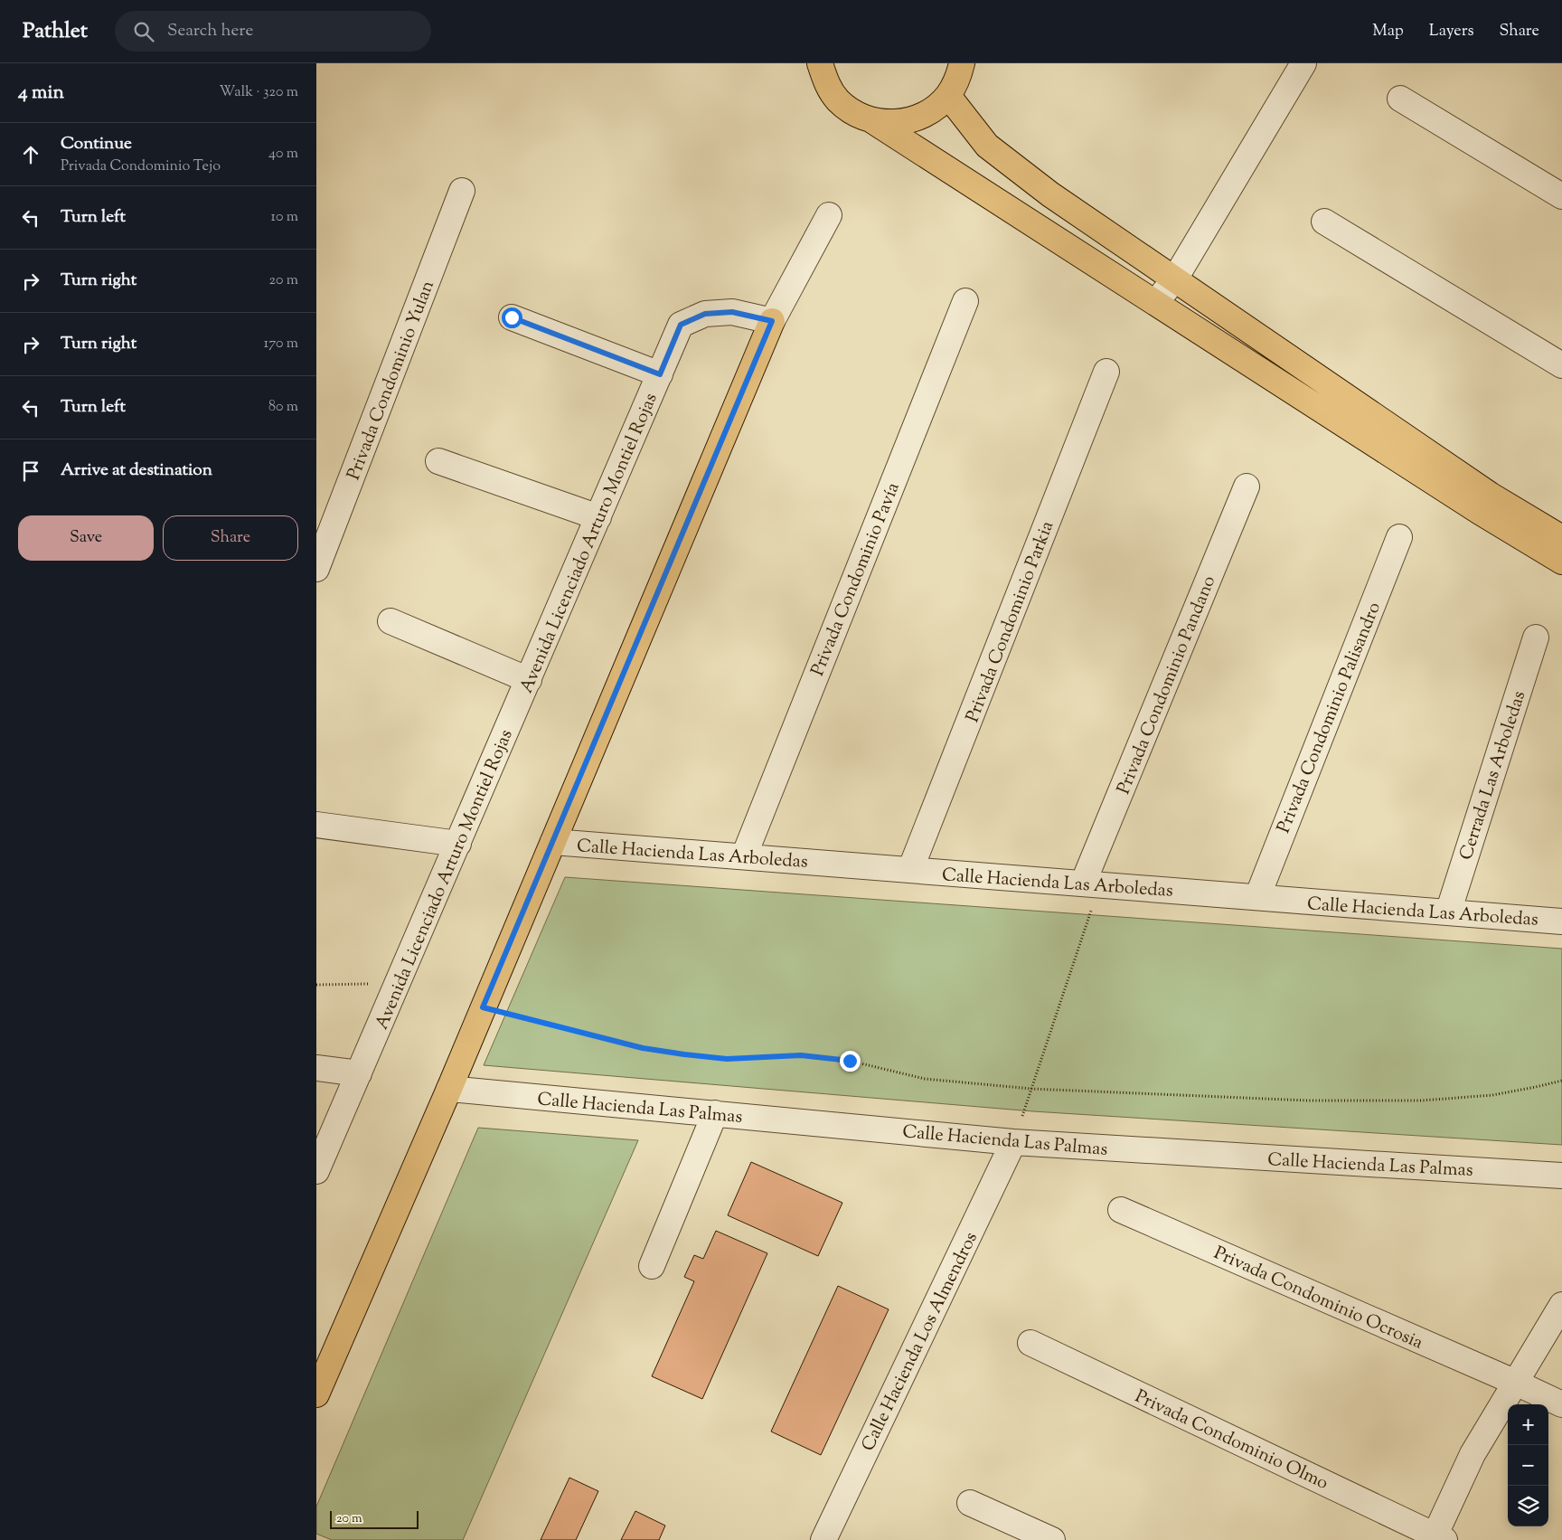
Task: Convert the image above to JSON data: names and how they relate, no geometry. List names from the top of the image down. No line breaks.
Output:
{"streets":{"street":["Privada Condominio Yulan","Avenida Licenciado Arturo Montiel Rojas","Privada Condominio Pavía","Privada Condominio Parkia","Privada Condominio Pandano","Privada Condominio Palisandro","Cerrada Las Arboledas","Calle Hacienda Las Arboledas","Calle Hacienda Las Palmas","Privada Condominio Ocrosia","Calle Hacienda Los Almendros","Privada Condominio Olmo"]},"crossings":[["Privada Condominio Pavía","Calle Hacienda Las Arboledas"],["Privada Condominio Parkia","Calle Hacienda Las Arboledas"],["Privada Condominio Pandano","Calle Hacienda Las Arboledas"],["Privada Condominio Palisandro","Calle Hacienda Las Arboledas"],["Cerrada Las Arboledas","Calle Hacienda Las Arboledas"],["Calle Hacienda Las Palmas","Calle Hacienda Los Almendros"]],"scale_bar":"20 m","page":{"header":"Pathlet","search":"Search here","nav":["Map","Layers","Share"],"heading":["4 min","Walk · 320 m"],"list":[["Continue","Privada Condominio Tejo","40 m"],["Turn left","10 m"],["Turn right","20 m"],["Turn right","170 m"],["Turn left","80 m"],"Arrive at destination"],"buttons":["Save","Share"],"map_buttons":["+","−"],"scale":"20 m"}}
